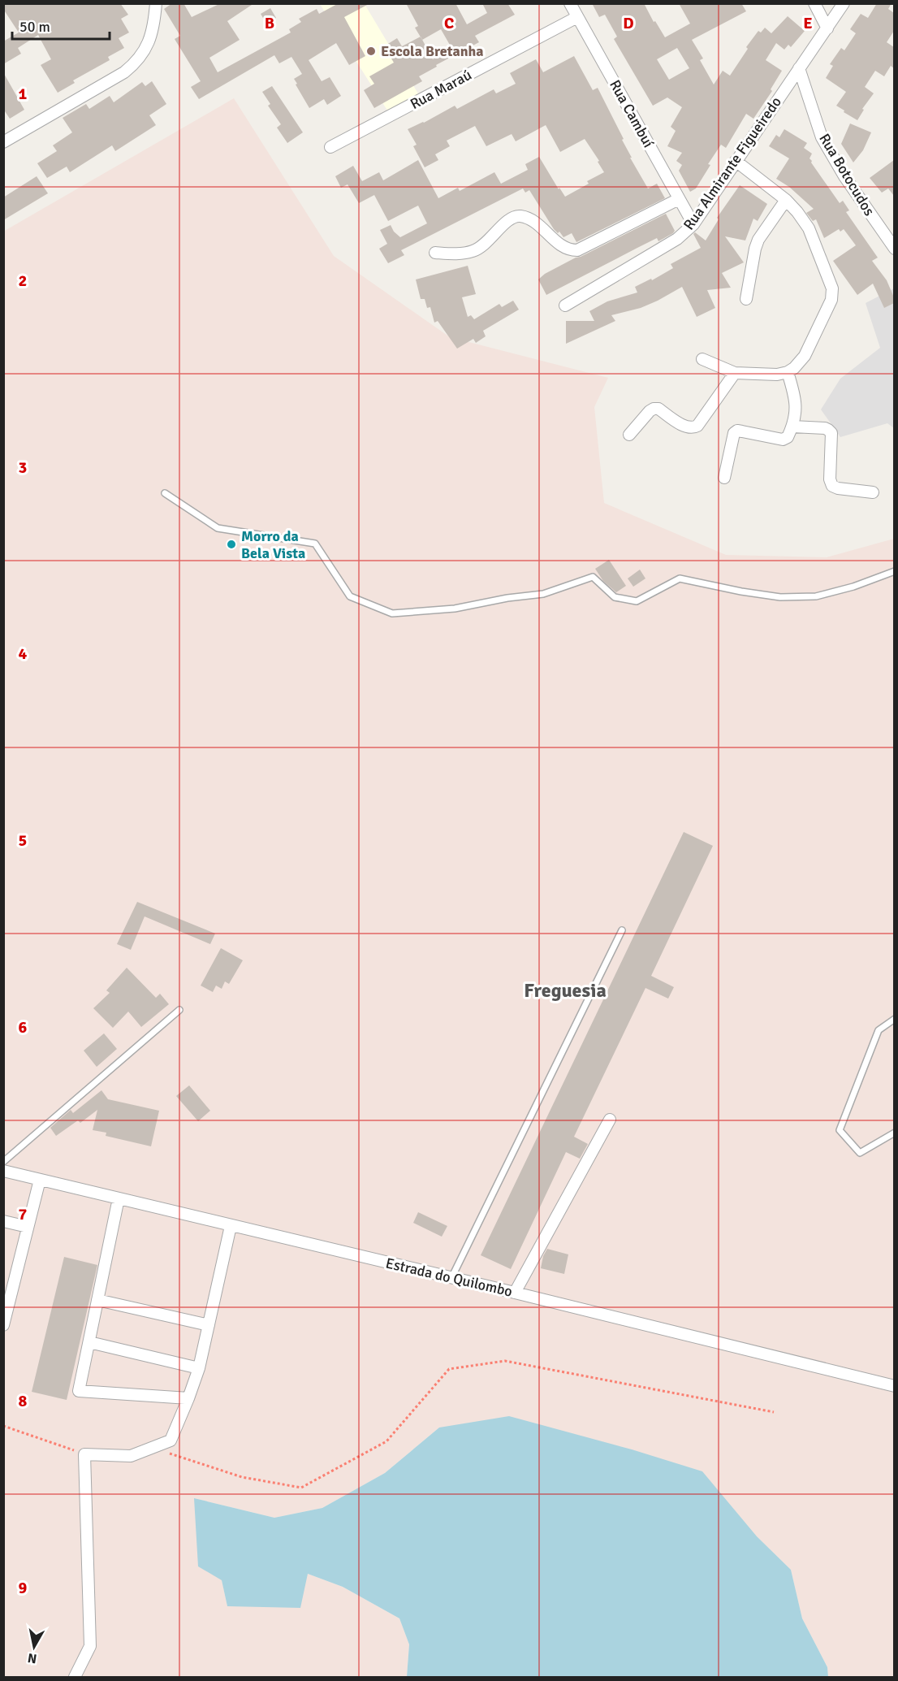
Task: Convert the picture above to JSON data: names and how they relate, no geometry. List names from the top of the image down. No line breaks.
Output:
{"streets":{"street":["Rua Maraú","Rua Cambuí","Rua Almirante Figueiredo","Rua Botocudos","Estrada do Quilombo"]},"crossings":[["Rua Maraú","Rua Cambuí"],["Rua Cambuí","Rua Almirante Figueiredo"],["Rua Almirante Figueiredo","Rua Botocudos"]],"districts":["Freguesia"],"places":["Escola Bretanha","Morro da Bela Vista"],"scale_bar":"50 m","north":"bottom","grid":{"columns":["B","C","D","E"],"rows":["1","2","3","4","5","6","7","8","9"]}}
